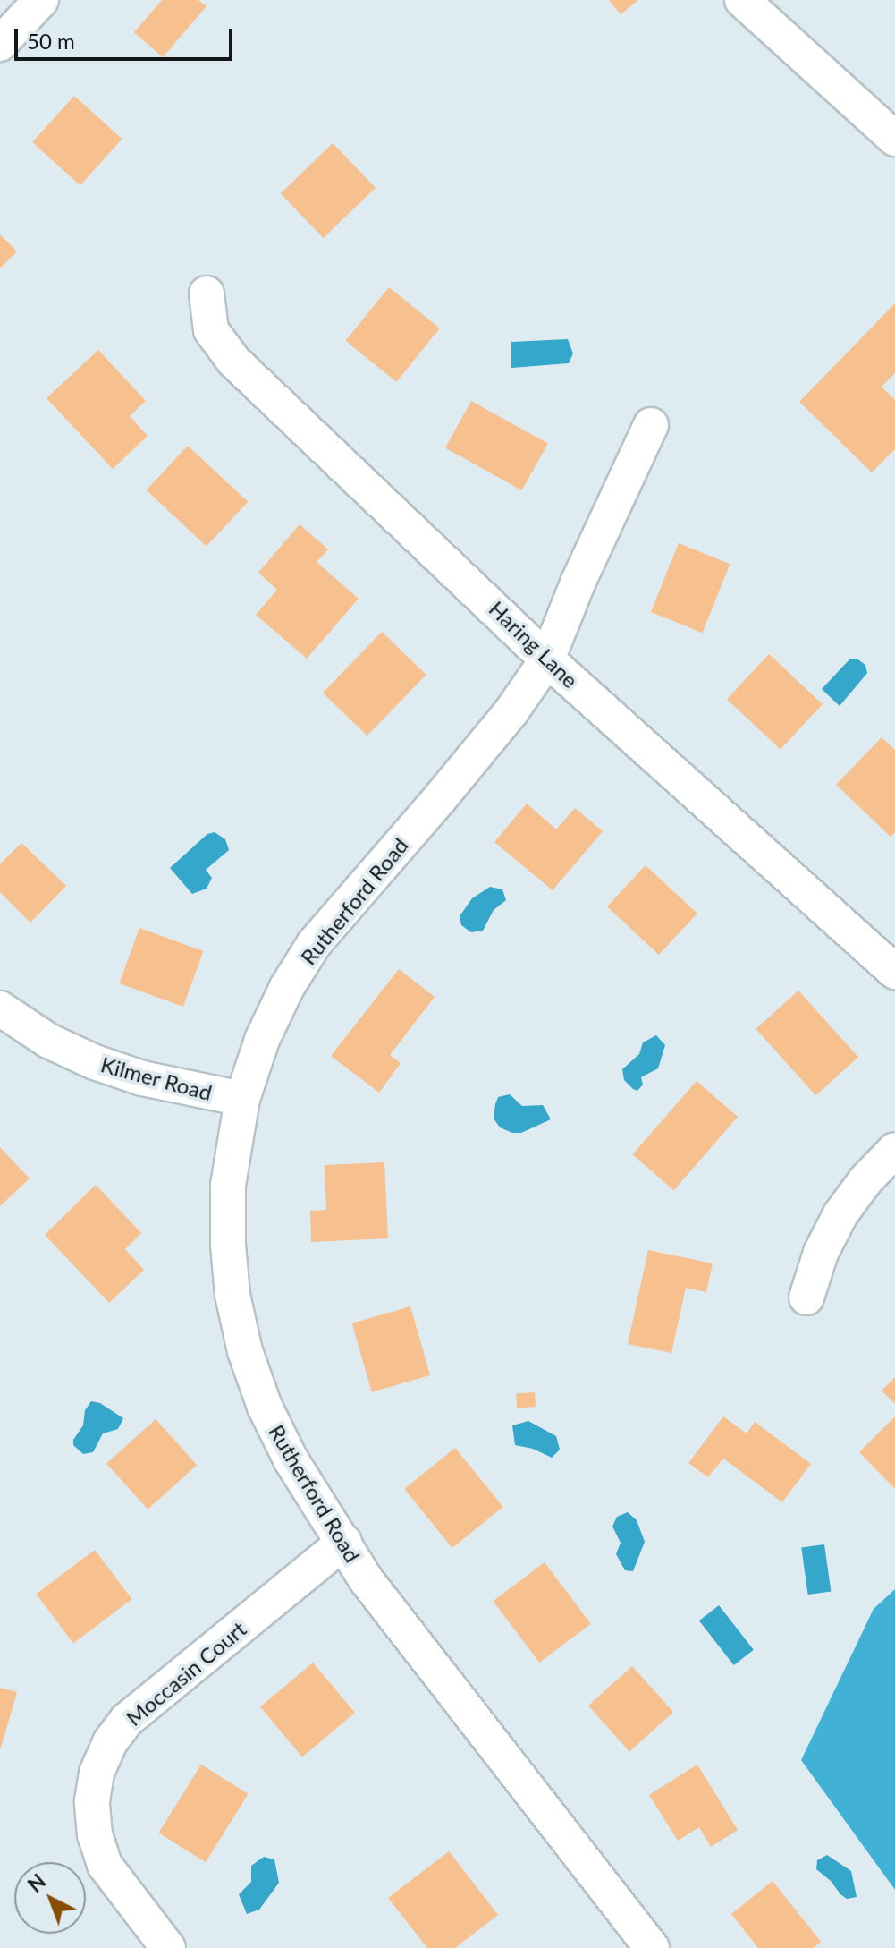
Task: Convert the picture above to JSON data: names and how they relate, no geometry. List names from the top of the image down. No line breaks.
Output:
{"streets":{"street":["Haring Lane","Rutherford Road","Kilmer Road","Moccasin Court"]},"crossings":[["Haring Lane","Rutherford Road"],["Rutherford Road","Kilmer Road"],["Rutherford Road","Moccasin Court"]],"scale_bar":"50 m","north":"top left"}
